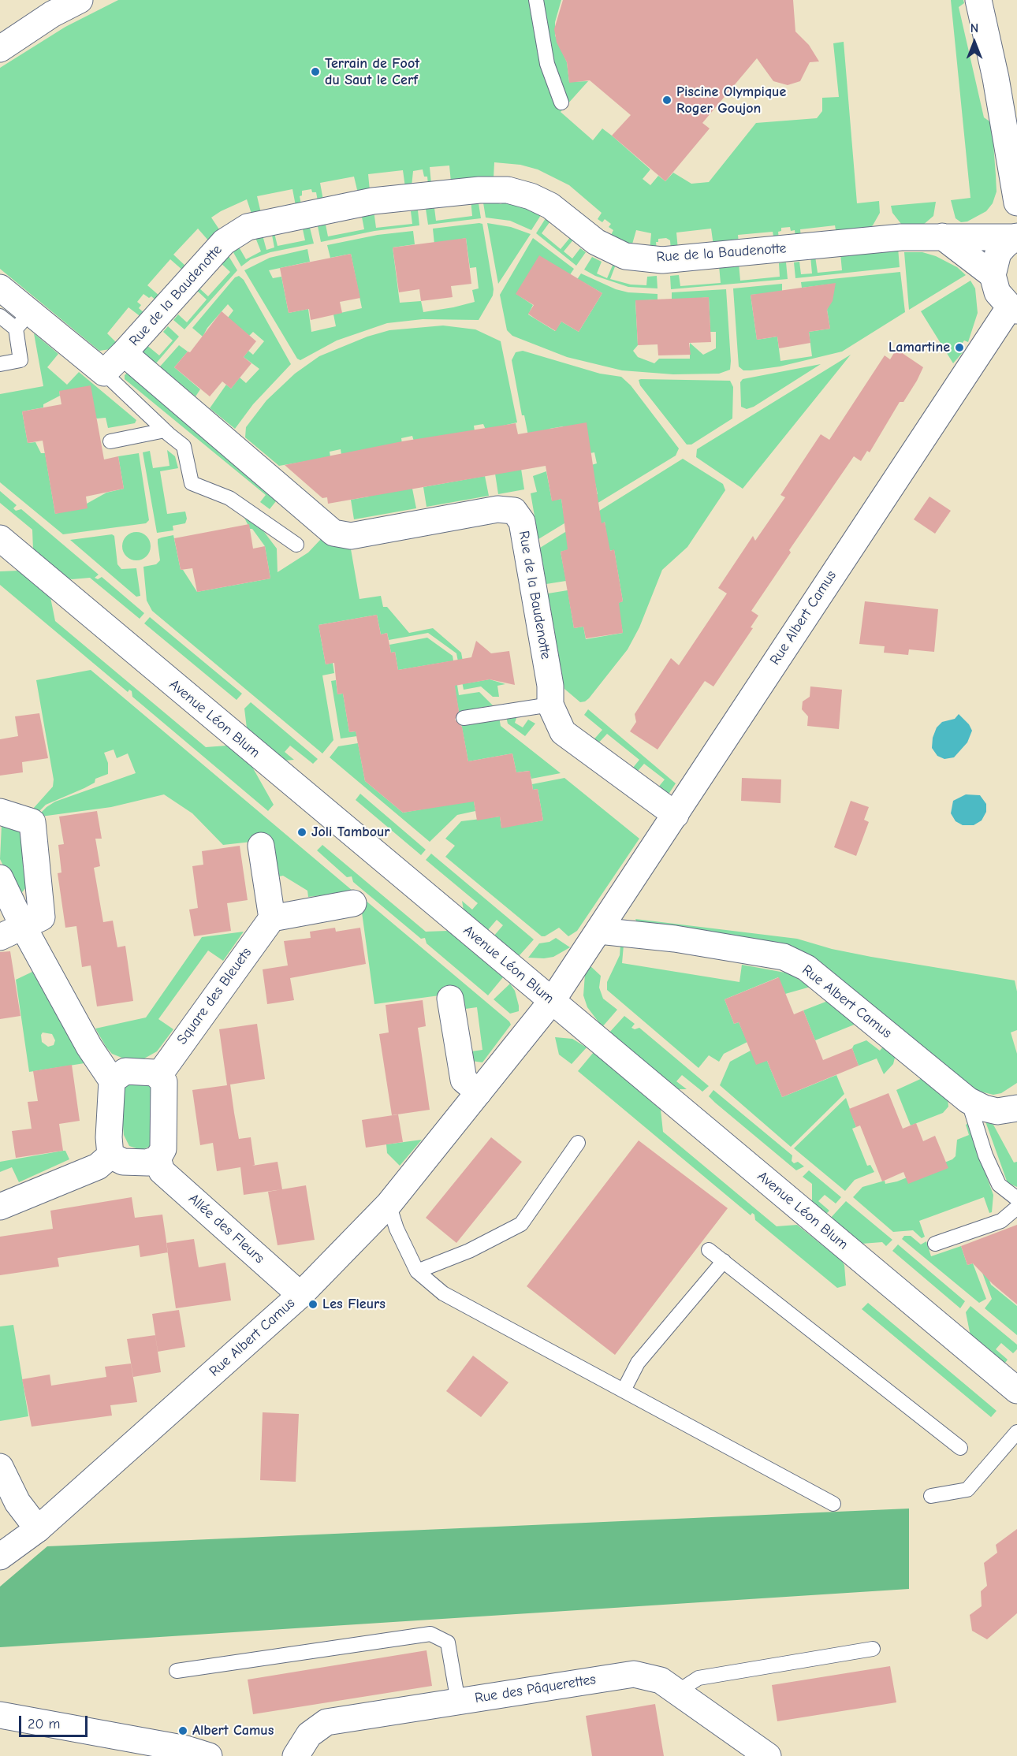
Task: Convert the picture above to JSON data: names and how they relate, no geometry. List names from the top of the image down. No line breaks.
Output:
{"streets":{"street":["Rue de la Baudenotte","Rue Albert Camus","Avenue Léon Blum","Square des Bleuets","Allée des Fleurs","Rue des Pâquerettes"]},"crossings":[["Rue de la Baudenotte","Rue Albert Camus"],["Rue Albert Camus","Avenue Léon Blum"],["Rue Albert Camus","Allée des Fleurs"]],"places":["Terrain de Foot du Saut le Cerf","Piscine Olympique Roger Goujon","Lamartine","Joli Tambour","Les Fleurs","Albert Camus"],"scale_bar":"20 m","north":"top"}
